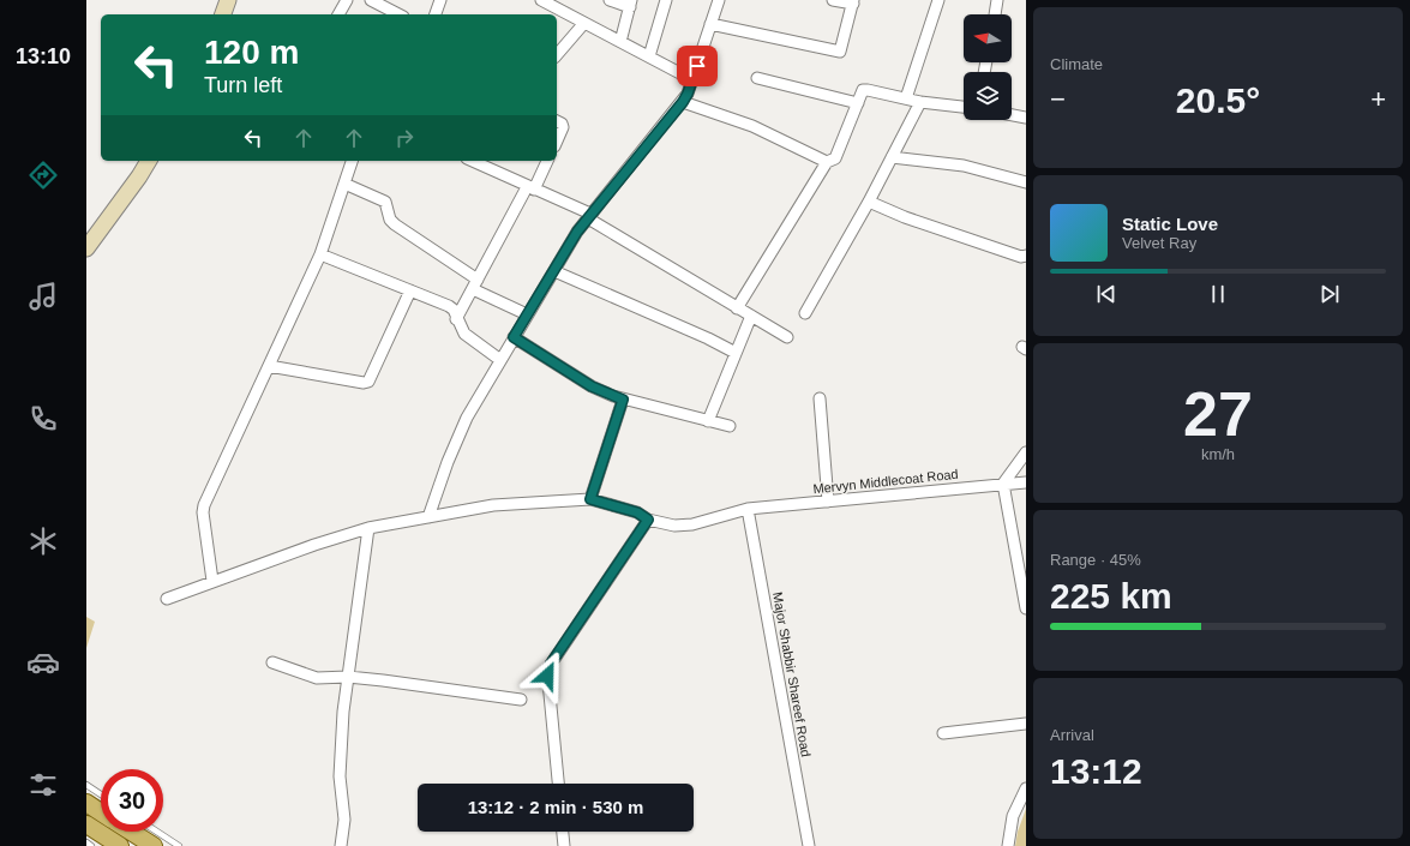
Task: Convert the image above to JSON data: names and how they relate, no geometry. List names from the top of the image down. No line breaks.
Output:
{"streets":{"street":["Mervyn Middlecoat Road","Major Shabbir Shareef Road"]},"crossings":[["Mervyn Middlecoat Road","Major Shabbir Shareef Road"]],"north":"left","page":{"tabs":"13:10","tile":["Climate",["27","km/h"],["Range · 45%","225 km"],["Arrival","13:12"]],"turn":["120 m","Turn left"],"heat":["−","20.5°","+"],"song":["Static Love","Velvet Ray"],"limit":"30","trip":"13:12 · 2 min · 530 m"}}
